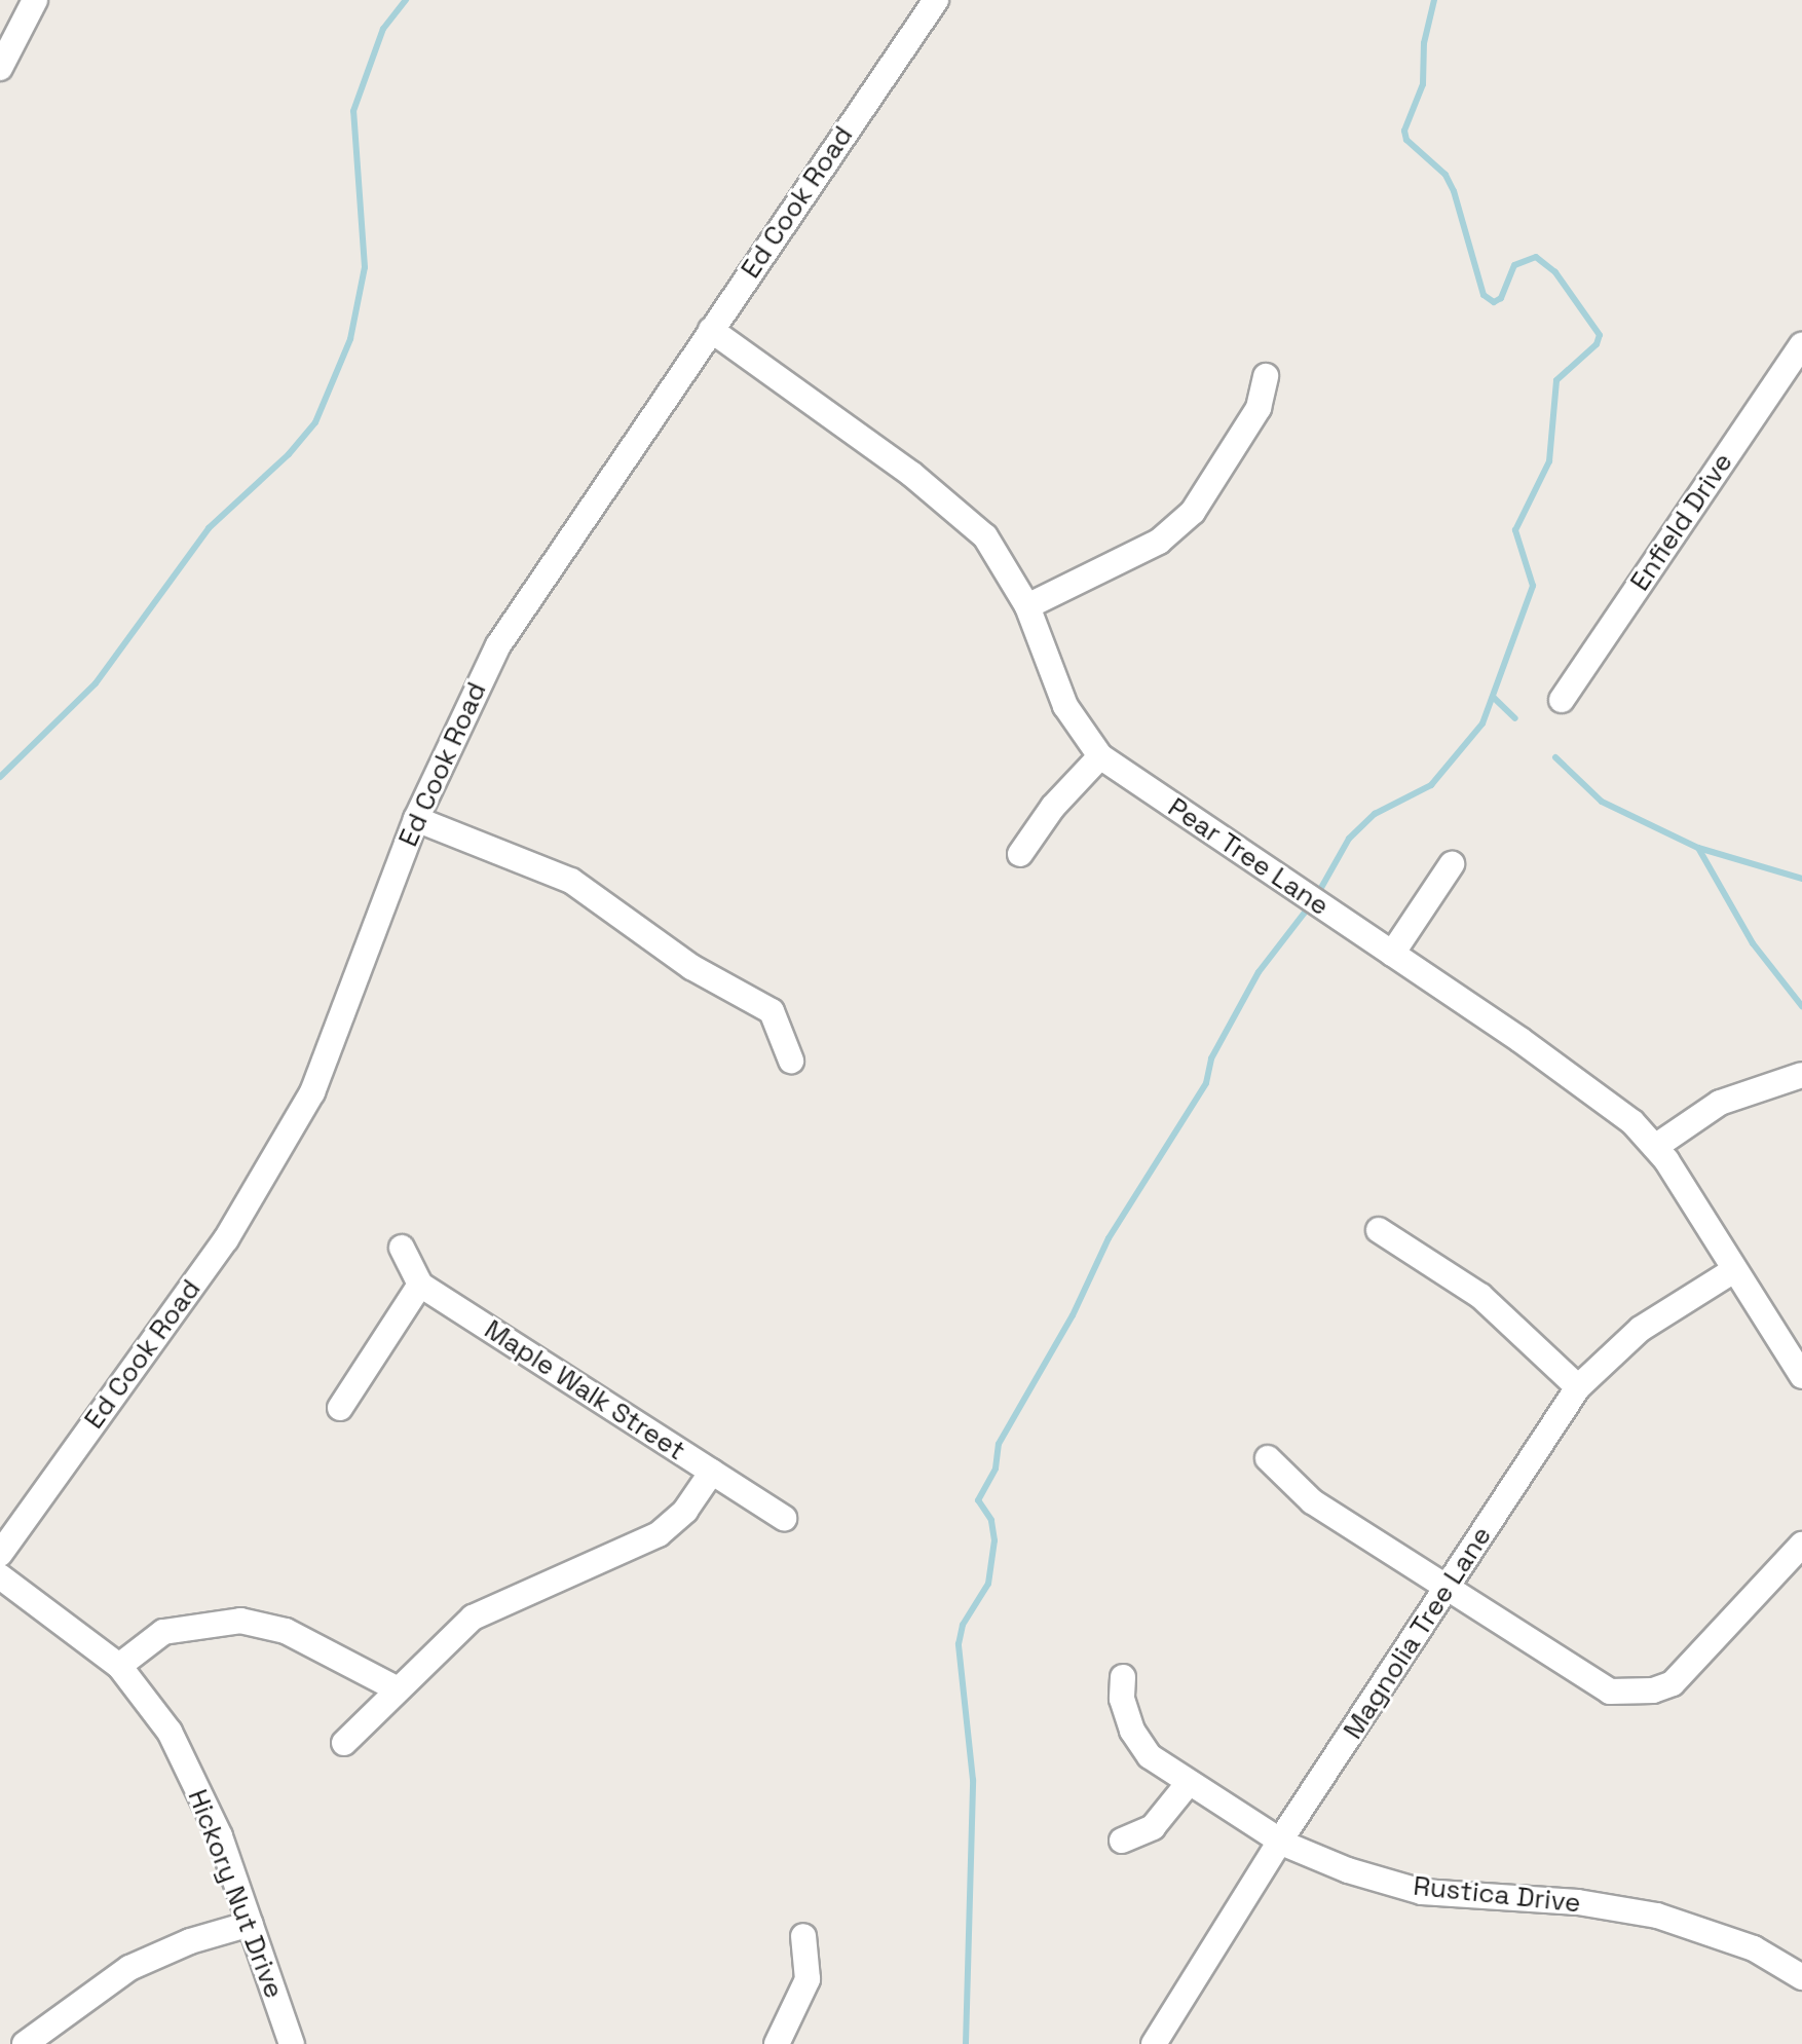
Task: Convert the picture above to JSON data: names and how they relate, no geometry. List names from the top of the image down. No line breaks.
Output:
{"streets":{"street":["Ed Cook Road","Enfield Drive","Pear Tree Lane","Maple Walk Street","Magnolia Tree Lane","Hickory Nut Drive","Rustica Drive"]},"crossings":[["Ed Cook Road","Pear Tree Lane"],["Pear Tree Lane","Magnolia Tree Lane"],["Magnolia Tree Lane","Rustica Drive"]]}
